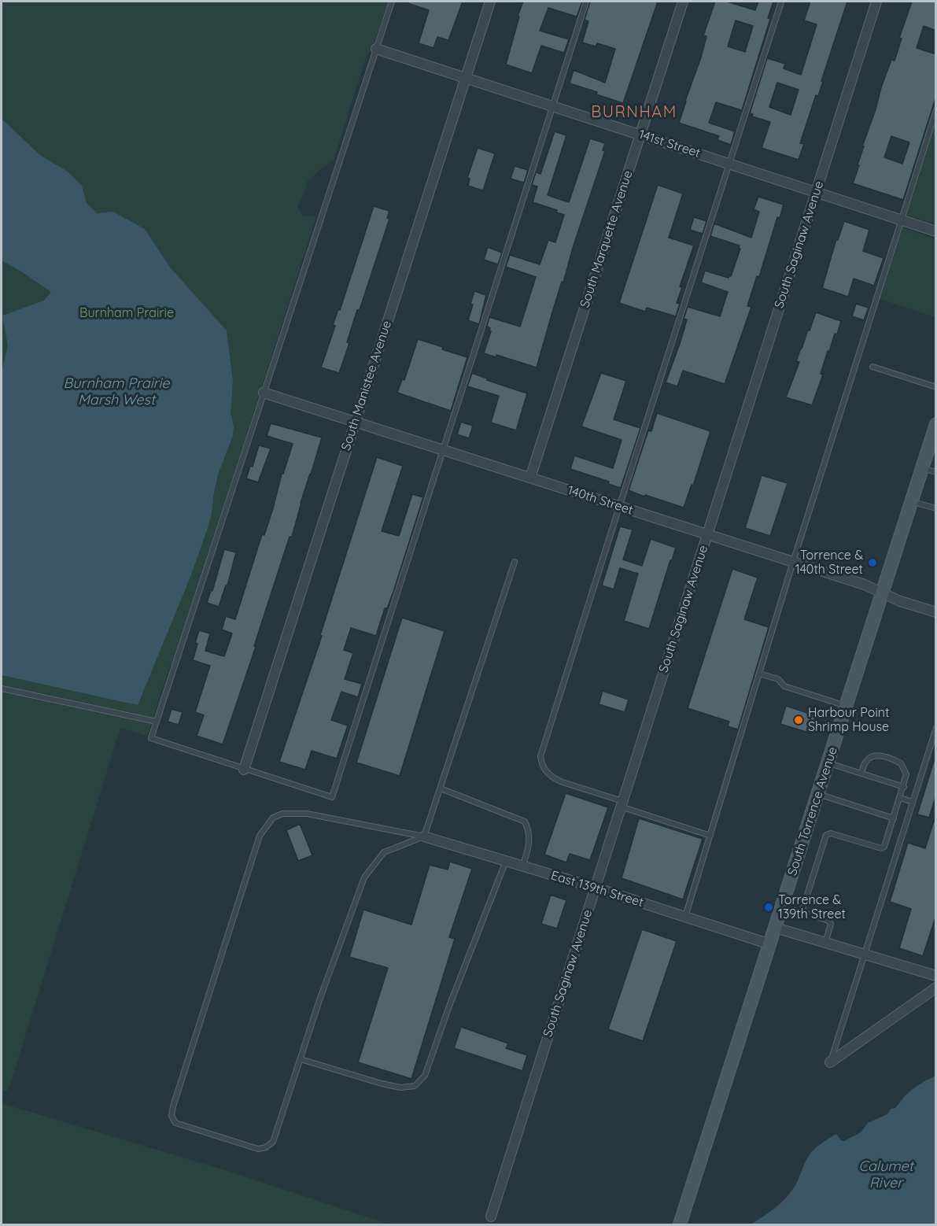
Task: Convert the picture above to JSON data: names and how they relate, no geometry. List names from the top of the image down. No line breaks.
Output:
{"streets":{"main road":["South Torrence Avenue"],"street":["141st Street","South Marquette Avenue","South Saginaw Avenue","South Manistee Avenue","140th Street","East 139th Street"]},"crossings":[["141st Street","South Marquette Avenue"],["141st Street","South Saginaw Avenue"],["141st Street","South Manistee Avenue"],["South Marquette Avenue","140th Street"],["South Saginaw Avenue","140th Street"],["South Saginaw Avenue","East 139th Street"],["South Manistee Avenue","140th Street"],["140th Street","South Torrence Avenue"],["South Torrence Avenue","East 139th Street"]],"districts":["BURNHAM"],"water":["Burnham Prairie Marsh West","Calumet River"],"parks":["Burnham Prairie"],"places":["Torrence & 140th Street","Harbour Point Shrimp House","Torrence & 139th Street"]}
